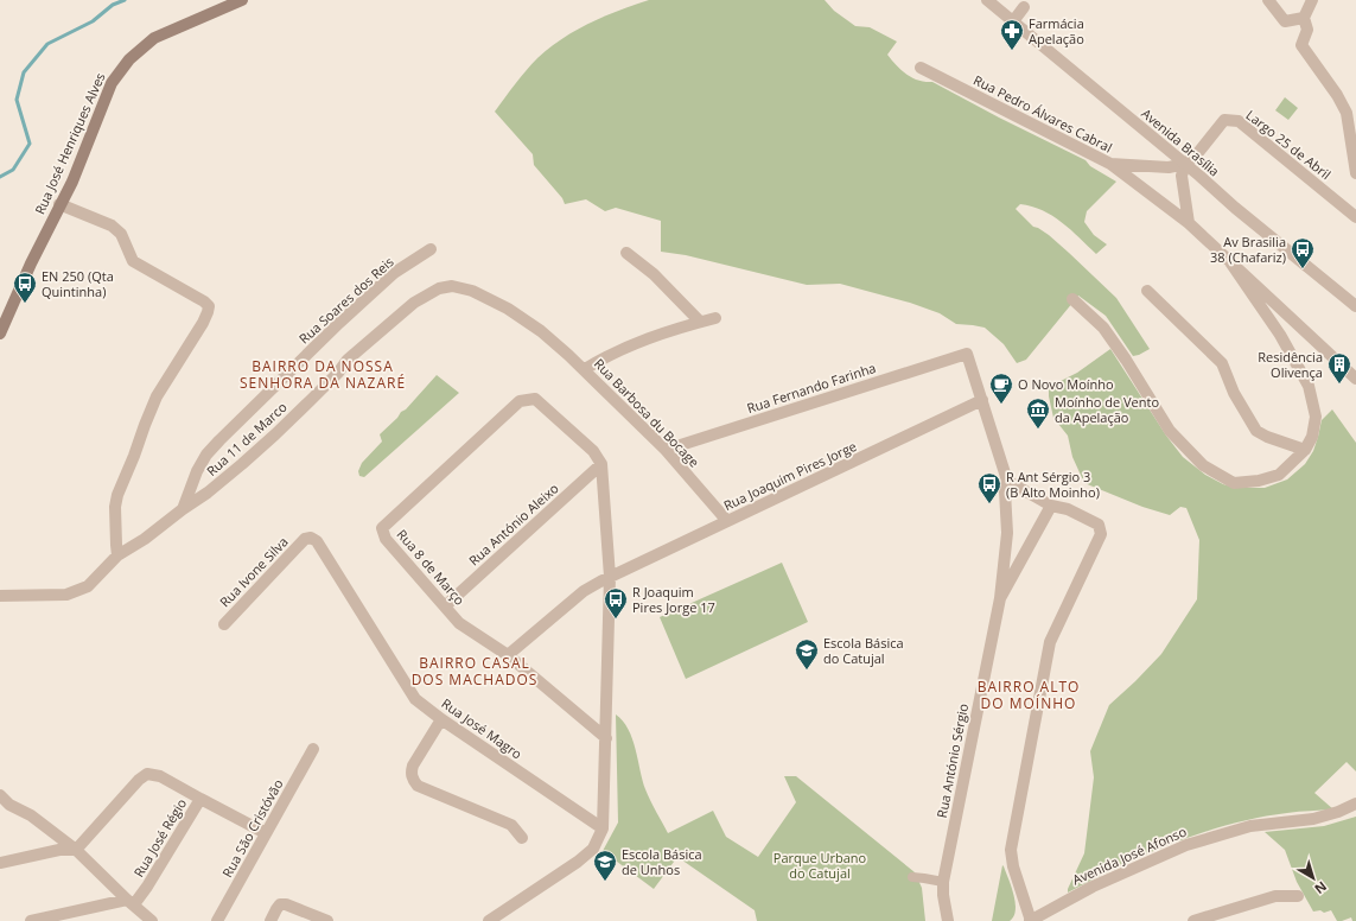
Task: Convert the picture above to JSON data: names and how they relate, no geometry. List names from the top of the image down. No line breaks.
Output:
{"streets":{"main road":["Rua José Henriques Alves"],"street":["Rua Pedro Álvares Cabral","Avenida Brasília","Largo 25 de Abril","Rua Soares dos Reis","Rua Fernando Farinha","Rua Barbosa du Bocage","Rua 11 de Marco","Rua Joaquim Pires Jorge","Rua António Aleixo","Rua 8 de Março","Rua Ivone Silva","Rua José Magro","Rua António Sérgio","Rua São Cristóvão","Rua José Régio","Avenida José Afonso"]},"crossings":[["Rua Pedro Álvares Cabral","Avenida Brasília"],["Rua Pedro Álvares Cabral","Largo 25 de Abril"],["Avenida Brasília","Largo 25 de Abril"],["Rua Soares dos Reis","Rua 11 de Marco"],["Rua Fernando Farinha","Rua Barbosa du Bocage"],["Rua Fernando Farinha","Rua Joaquim Pires Jorge"],["Rua Barbosa du Bocage","Rua 11 de Marco"],["Rua Barbosa du Bocage","Rua Joaquim Pires Jorge"],["Rua Joaquim Pires Jorge","Rua 8 de Março"],["Rua António Aleixo","Rua 8 de Março"],["Rua Ivone Silva","Rua José Magro"],["Rua São Cristóvão","Rua José Régio"]],"districts":["BAIRRO DA NOSSA SENHORA DA NAZARÉ","BAIRRO CASAL DOS MACHADOS","BAIRRO ALTO DO MOÍNHO"],"parks":["Parque Urbano do Catujal"],"places":{"pharmacy":["Farmácia Apelação"],"bus stop":["Av Brasilia 38 (Chafariz)","EN 250 (Qta Quintinha)","R Ant Sérgio 3 (B Alto Moinho)","R Joaquim Pires Jorge 17"],"building":["Residência Olivença"],"cafe":["O Novo Moínho"],"museum":["Moínho de Vento da Apelação"],"school or university":["Escola Básica do Catujal","Escola Básica de Unhos"]},"north":"bottom right"}
